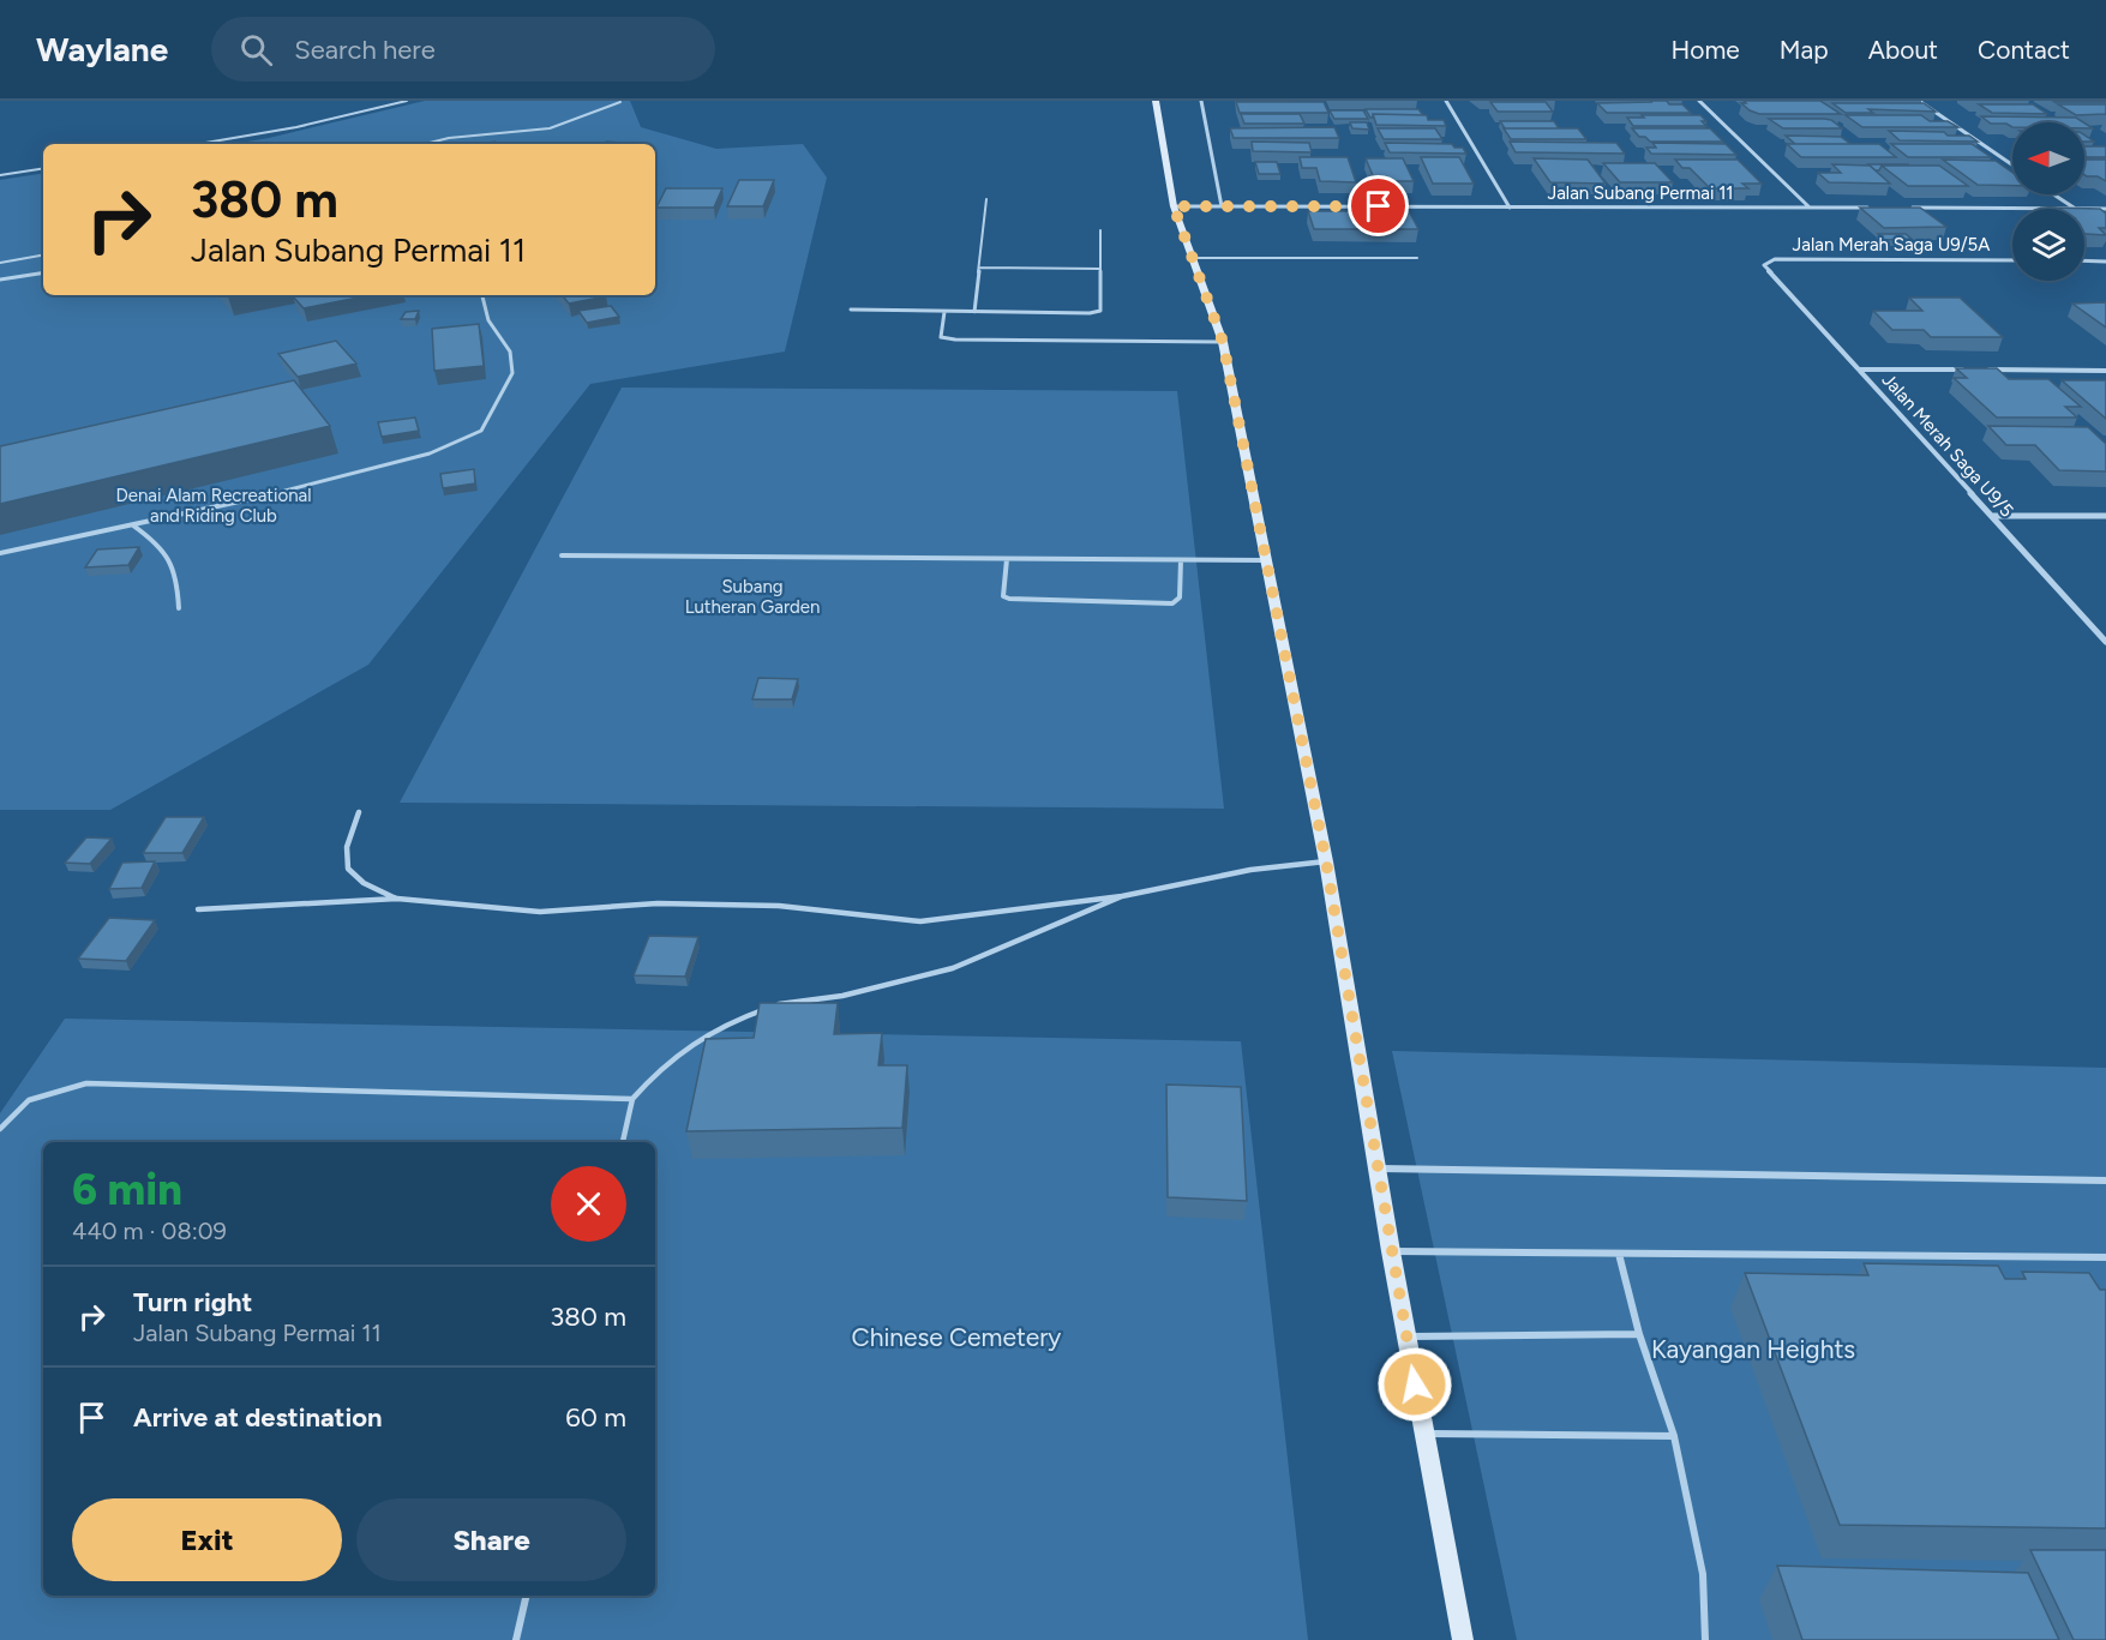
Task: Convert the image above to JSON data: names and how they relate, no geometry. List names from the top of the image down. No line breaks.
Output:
{"streets":{"street":["Jalan Subang Permai 11","Jalan Merah Saga U9/5A","Jalan Merah Saga U9/5"]},"crossings":[["Jalan Merah Saga U9/5A","Jalan Merah Saga U9/5"]],"parks":["Denai Alam Recreational and Riding Club","Subang Lutheran Garden","Chinese Cemetery","Kayangan Heights"],"north":"left","page":{"header":"Waylane","search":"Search here","nav":["Home","Map","About","Contact"],"turn":["380 m","Jalan Subang Permai 11"],"heading":["6 min","440 m · 08:09"],"list":[{"name":"Turn right","note":"Jalan Subang Permai 11","value":"380 m"},{"name":"Arrive at destination","value":"60 m"}],"buttons":["Exit","Share"]}}
